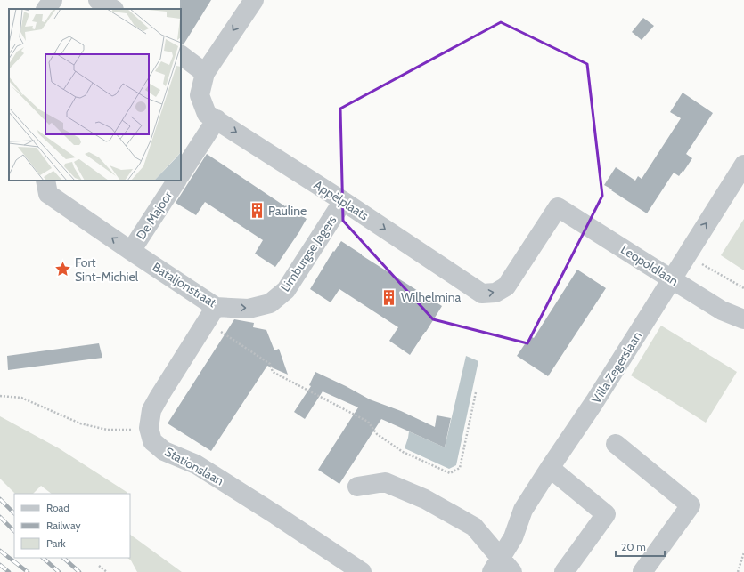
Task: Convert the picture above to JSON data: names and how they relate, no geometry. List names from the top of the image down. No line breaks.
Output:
{"streets":{"street":["Appèlplaats","De Majoor","Limburgse Jagers","Leopoldlaan","Bataljonstraat","Villa Zegerslaan","Stationslaan"]},"crossings":[["Appèlplaats","Limburgse Jagers"],["Appèlplaats","Leopoldlaan"],["De Majoor","Bataljonstraat"],["Limburgse Jagers","Bataljonstraat"],["Leopoldlaan","Villa Zegerslaan"]],"places":{"building":["Pauline","Wilhelmina"],"place":["Fort Sint-Michiel"]},"legend":["Road","Railway","Park"],"scale_bar":"20 m"}
